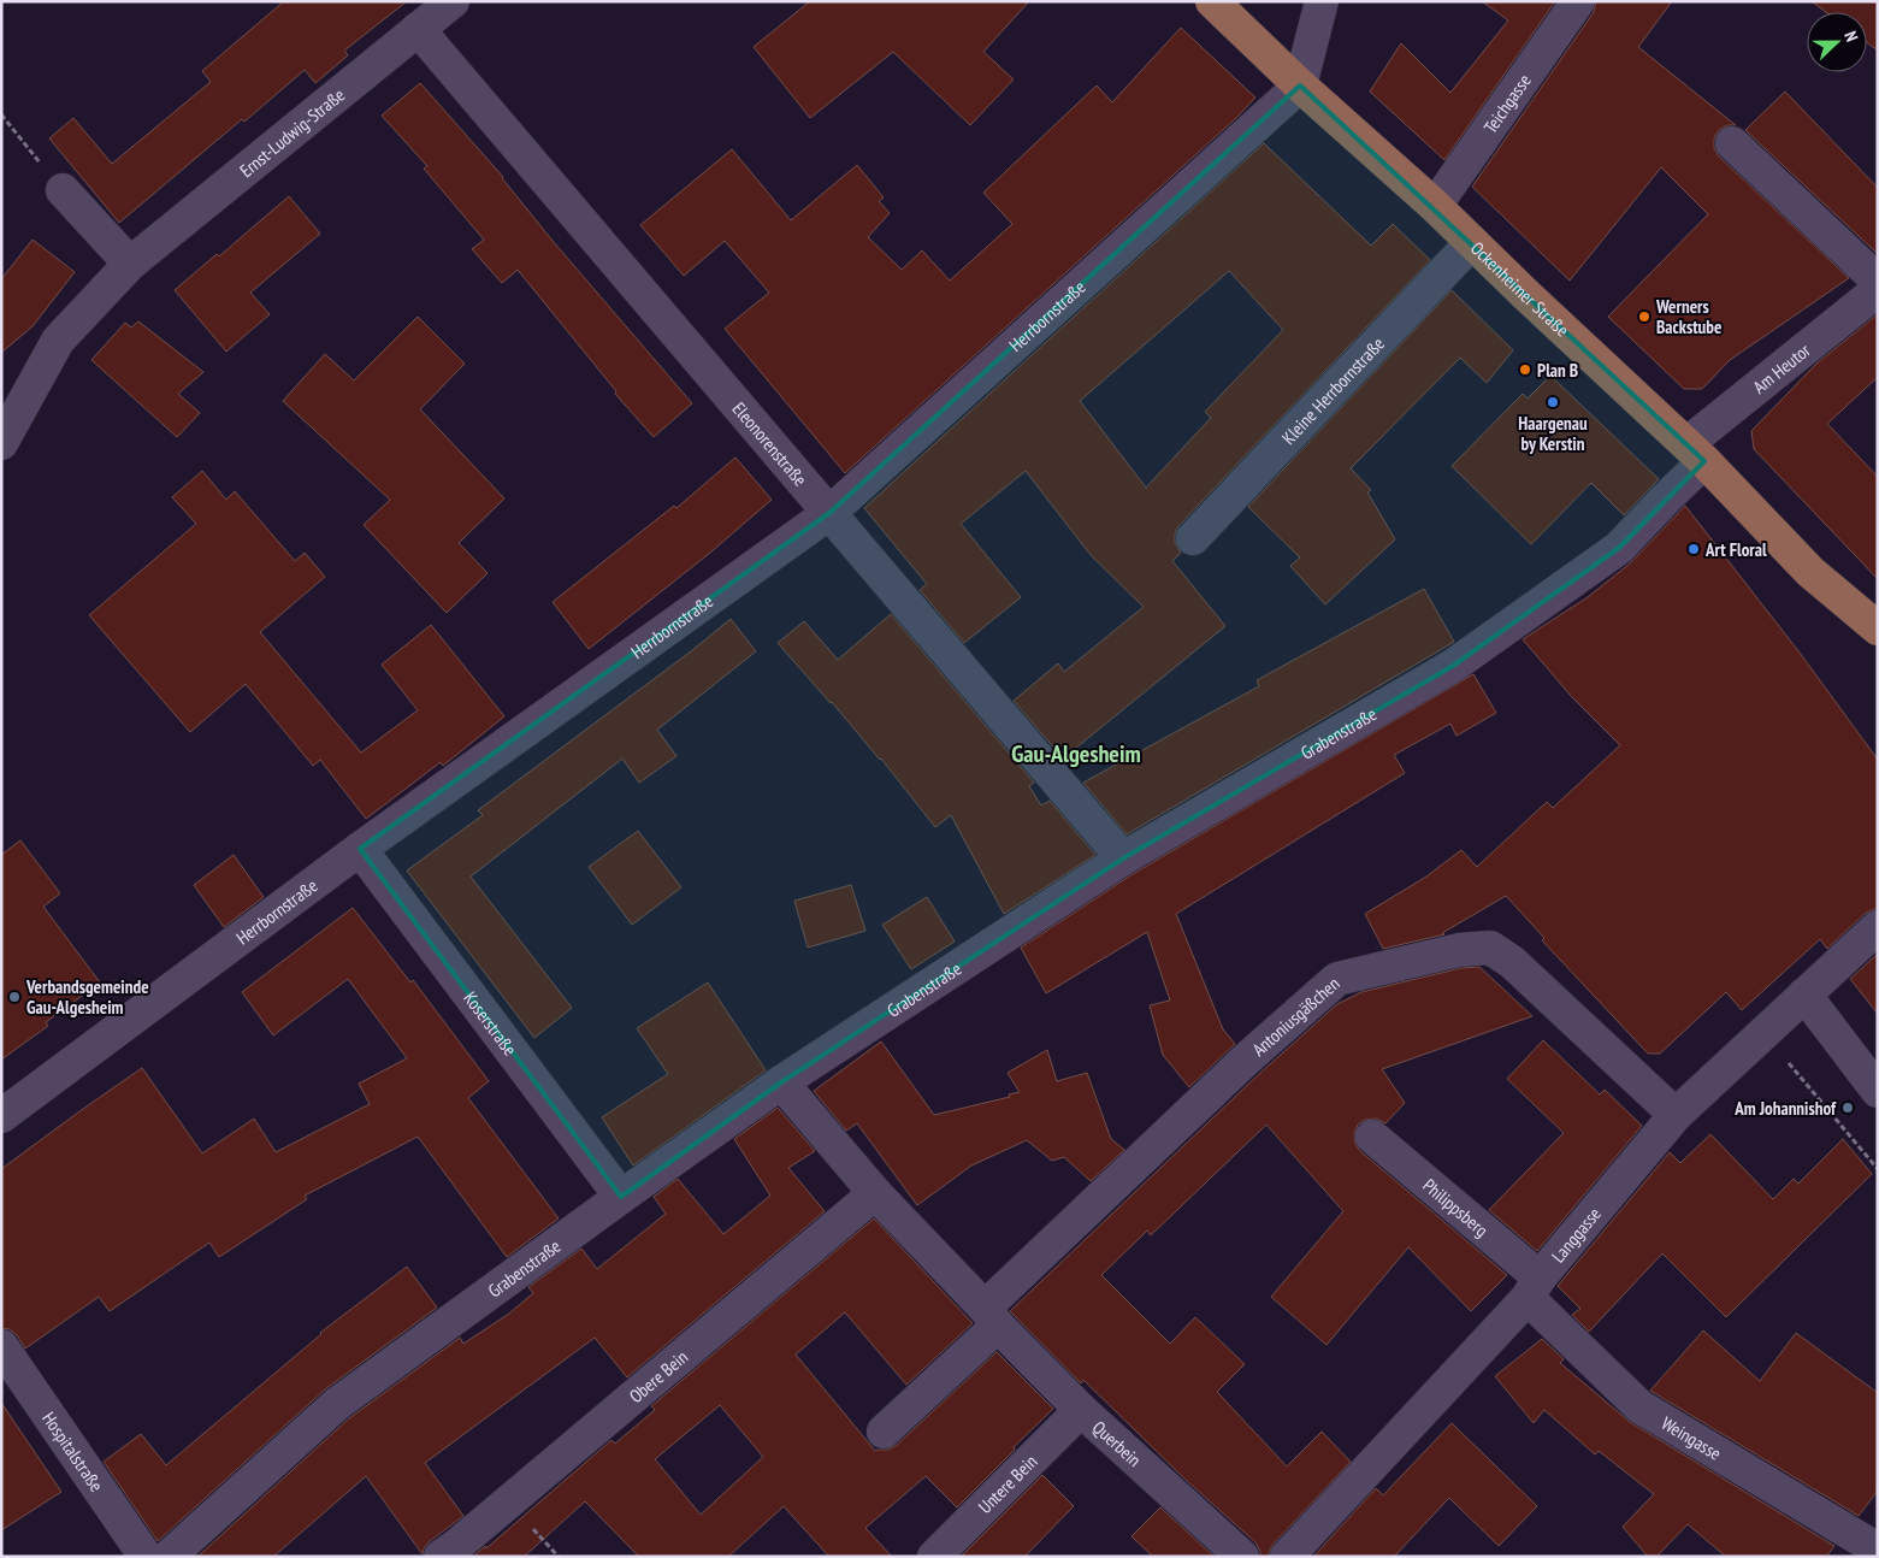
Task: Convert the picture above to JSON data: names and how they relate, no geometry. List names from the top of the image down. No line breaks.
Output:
{"streets":{"main road":["Ockenheimer Straße"],"street":["Teichgasse","Ernst-Ludwig-Straße","Herrbornstraße","Am Heutor","Kleine Herrbornstraße","Eleonorenstraße","Grabenstraße","Antoniusgäßchen","Koserstraße","Philippsberg","Langgasse","Obere Bein","Weingasse","Querbein","Hospitalstraße","Untere Bein"]},"crossings":[["Teichgasse","Ockenheimer Straße"],["Ernst-Ludwig-Straße","Eleonorenstraße"],["Ockenheimer Straße","Herrbornstraße"],["Ockenheimer Straße","Am Heutor"],["Ockenheimer Straße","Kleine Herrbornstraße"],["Ockenheimer Straße","Grabenstraße"],["Herrbornstraße","Eleonorenstraße"],["Herrbornstraße","Koserstraße"],["Am Heutor","Grabenstraße"],["Eleonorenstraße","Grabenstraße"],["Grabenstraße","Koserstraße"],["Grabenstraße","Querbein"],["Antoniusgäßchen","Langgasse"],["Antoniusgäßchen","Querbein"],["Philippsberg","Langgasse"],["Philippsberg","Weingasse"],["Langgasse","Weingasse"],["Obere Bein","Querbein"],["Querbein","Untere Bein"]],"districts":["Gau-Algesheim"],"places":["Werners Backstube","Plan B","Haargenau by Kerstin","Art Floral","Verbandsgemeinde Gau-Algesheim","Am Johannishof"],"north":"right"}
